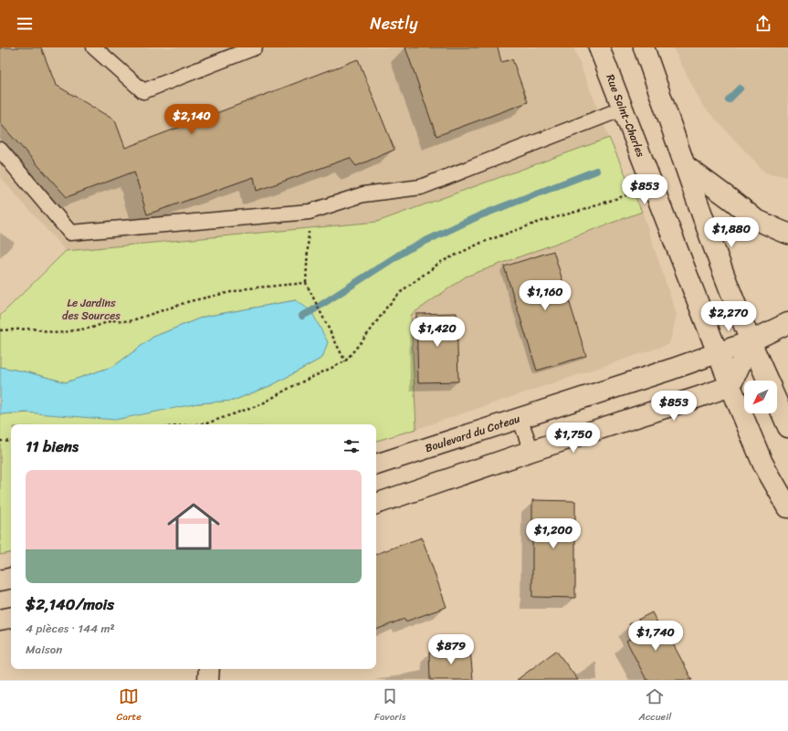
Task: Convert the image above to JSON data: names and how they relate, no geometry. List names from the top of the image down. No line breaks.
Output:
{"streets":{"main road":["Rue Saint-Charles","Boulevard du Coteau"]},"crossings":[["Rue Saint-Charles","Boulevard du Coteau"]],"parks":["Le Jardins des Sources"],"north":"bottom left","page":{"header":"Nestly","price":["$2,140","$853","$1,880","$1,160","$2,270","$1,420","$853","$1,750","$1,200","$1,740","$879"],"heading":"11 biens","list":[{"name":"$2,140/mois","note":"4 pièces · 144 m² · Maison"}],"tabs":["Carte","Favoris","Accueil"]}}
